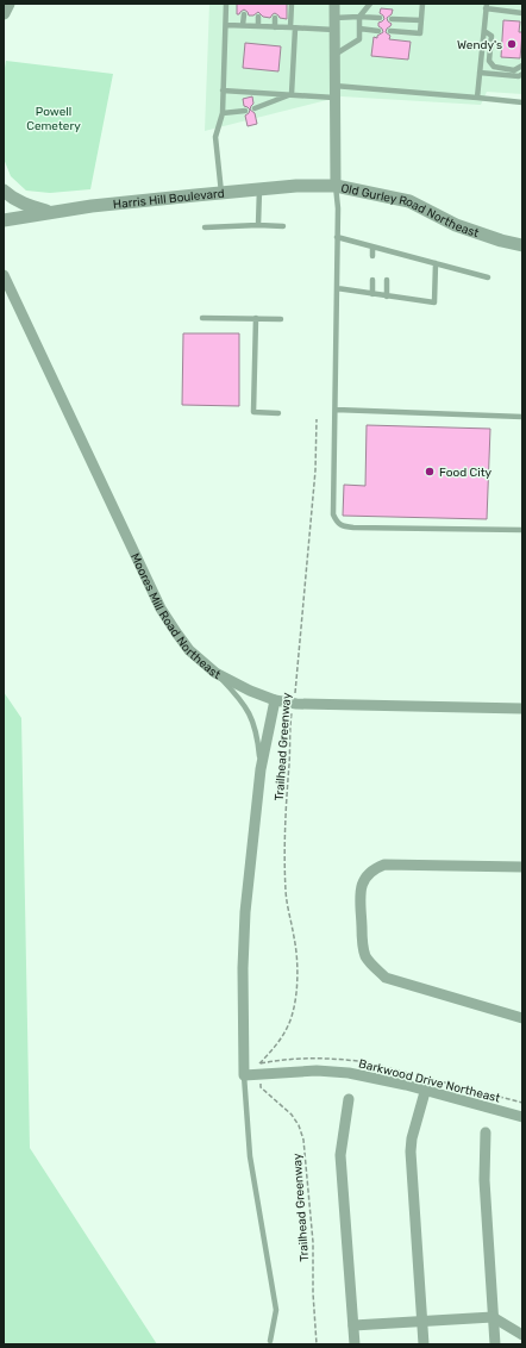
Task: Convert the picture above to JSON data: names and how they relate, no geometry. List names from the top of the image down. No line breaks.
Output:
{"streets":{"street":["Harris Hill Boulevard","Old Gurley Road Northeast","Moores Mill Road Northeast","Barkwood Drive Northeast"],"path":["Trailhead Greenway"]},"crossings":[["Harris Hill Boulevard","Old Gurley Road Northeast"],["Moores Mill Road Northeast","Trailhead Greenway"]],"parks":["Powell Cemetery"],"places":["Wendy's","Food City"]}
